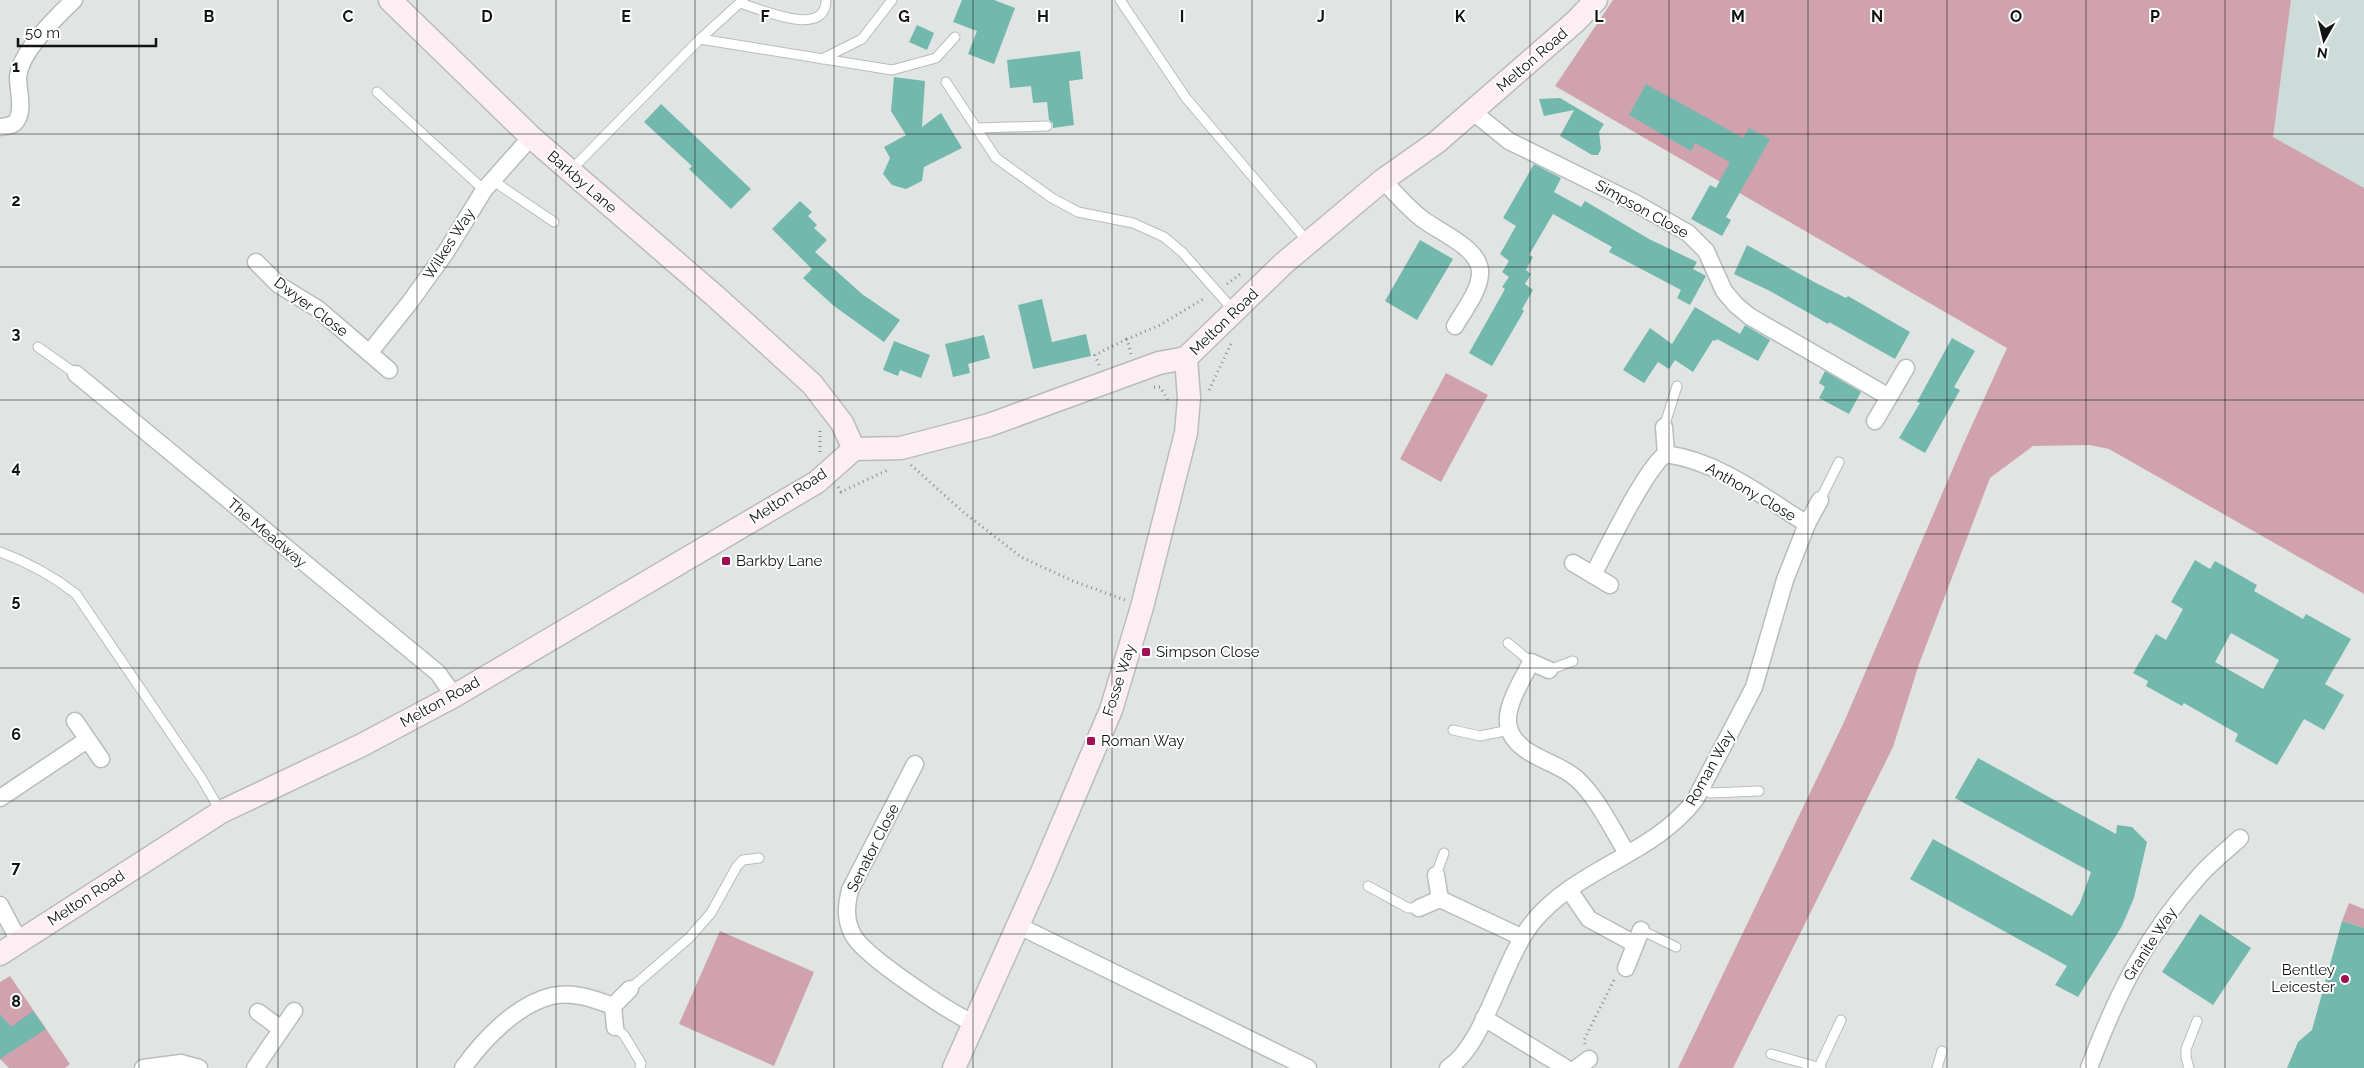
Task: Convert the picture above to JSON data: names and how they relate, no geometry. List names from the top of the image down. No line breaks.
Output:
{"streets":{"street":["Melton Road","Barkby Lane","Simpson Close","Wilkes Way","Dwyer Close","Anthony Close","The Meadway","Fosse Way","Roman Way","Senator Close","Granite Way"]},"crossings":[["Melton Road","Barkby Lane"],["Melton Road","Simpson Close"],["Melton Road","The Meadway"],["Melton Road","Fosse Way"],["Barkby Lane","Wilkes Way"],["Wilkes Way","Dwyer Close"],["Anthony Close","Roman Way"],["Fosse Way","Senator Close"]],"places":{"transit":["Barkby Lane","Simpson Close","Roman Way"],"other":["Bentley Leicester"]},"scale_bar":"50 m","north":"bottom","grid":{"columns":["B","C","D","E","F","G","H","I","J","K","L","M","N","O","P"],"rows":["1","2","3","4","5","6","7","8"]}}
